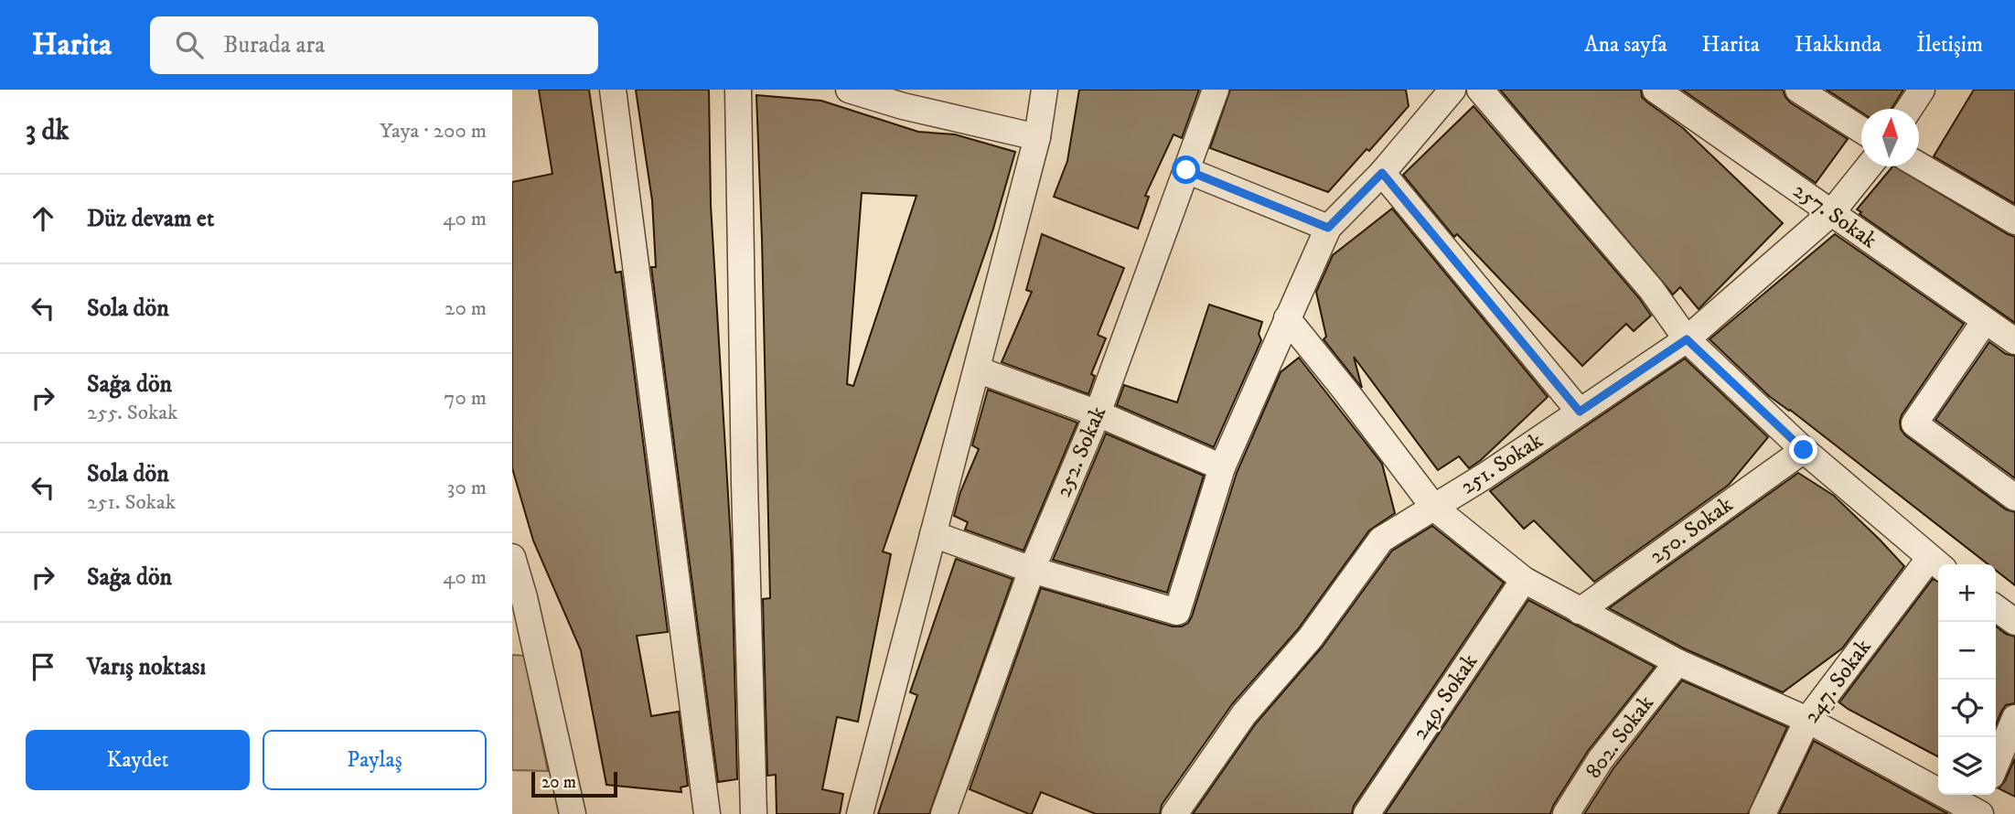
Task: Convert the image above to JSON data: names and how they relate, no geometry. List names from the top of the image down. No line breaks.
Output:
{"streets":{"street":["257. Sokak","252. Sokak","251. Sokak","250. Sokak","247. Sokak","249. Sokak","802. Sokak"]},"crossings":[["257. Sokak","251. Sokak"]],"scale_bar":"20 m","north":"top","page":{"header":"Harita","search":"Burada ara","nav":["Ana sayfa","Harita","Hakkında","İletişim"],"heading":["3 dk","Yaya · 200 m"],"list":[["Düz devam et","40 m"],["Sola dön","20 m"],["Sağa dön","255. Sokak","70 m"],["Sola dön","251. Sokak","30 m"],["Sağa dön","40 m"],"Varış noktası"],"map_buttons":["+","−"],"buttons":["Kaydet","Paylaş"],"scale":"20 m"}}
